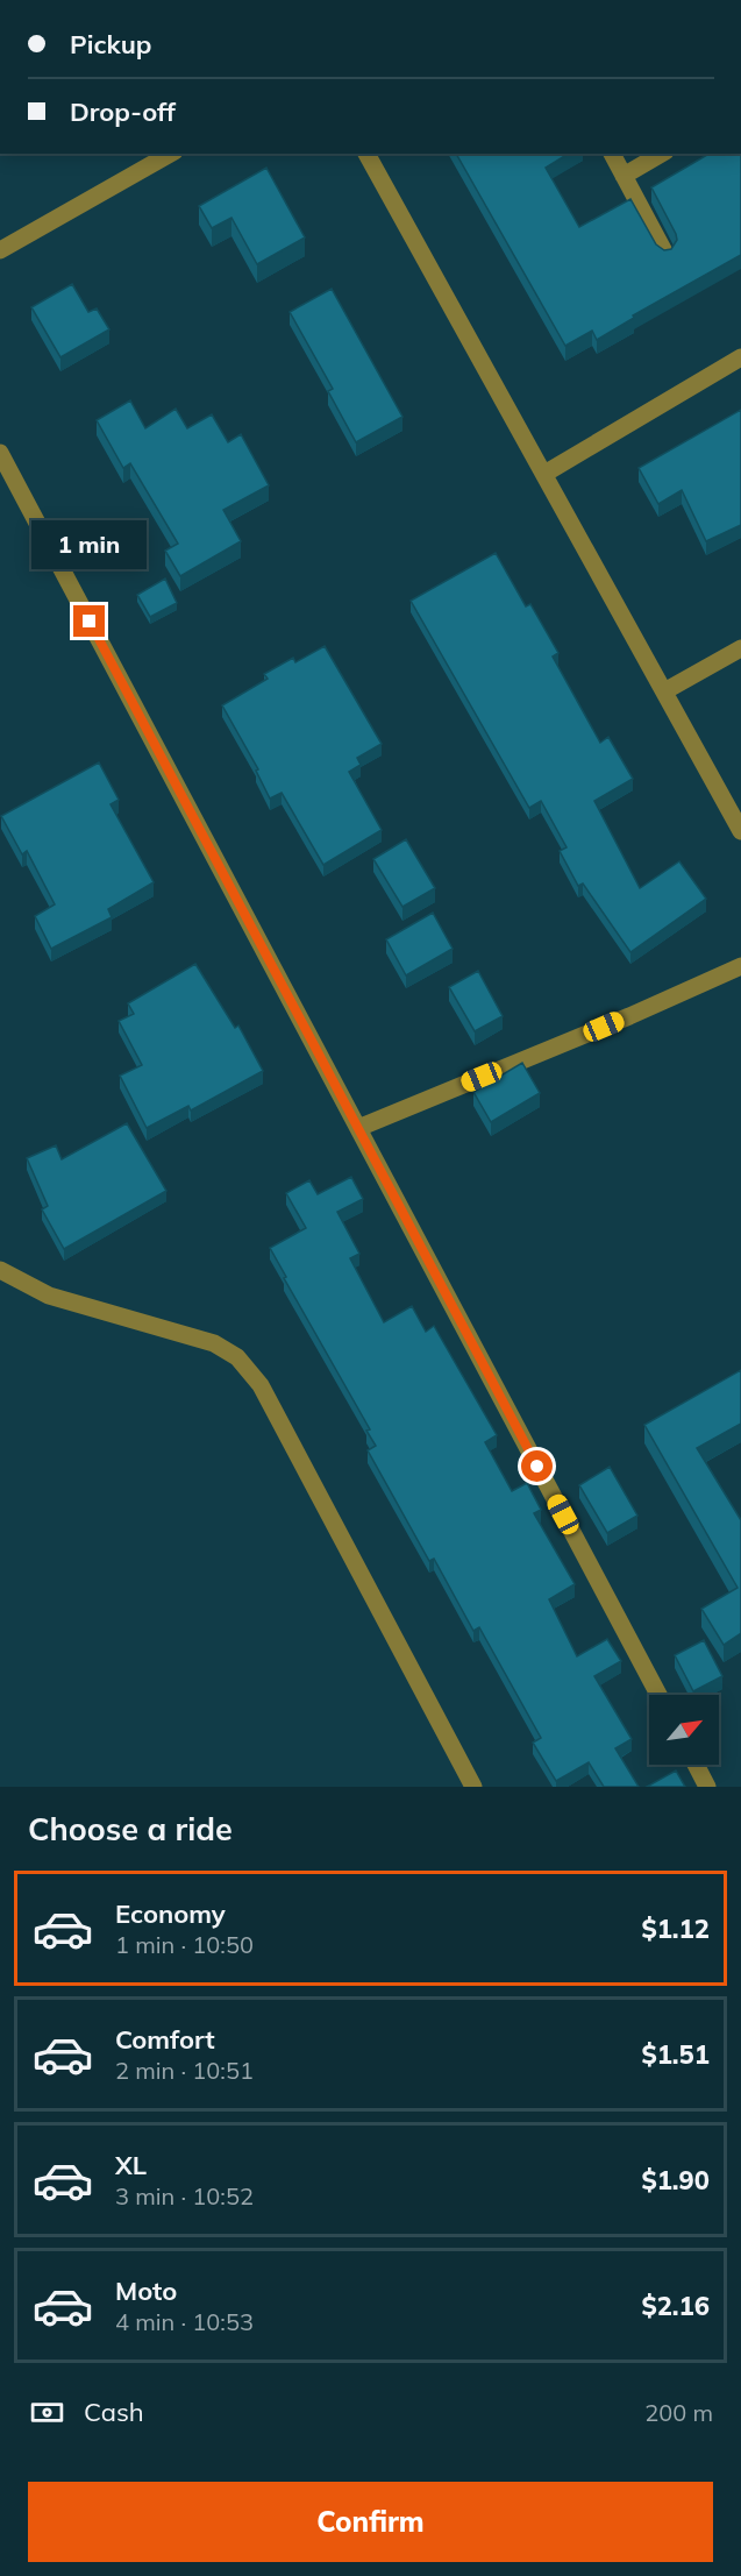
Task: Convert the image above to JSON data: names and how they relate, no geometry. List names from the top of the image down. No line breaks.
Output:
{"north":"top right","page":{"banner":["Pickup","Drop-off"],"bubble":"1 min","heading":"Choose a ride","list":[{"name":"Economy","note":"1 min · 10:50","value":"$1.12"},{"name":"Comfort","note":"2 min · 10:51","value":"$1.51"},{"name":"XL","note":"3 min · 10:52","value":"$1.90"},{"name":"Moto","note":"4 min · 10:53","value":"$2.16"}],"pay":["Cash","200 m"],"buttons":"Confirm"}}
